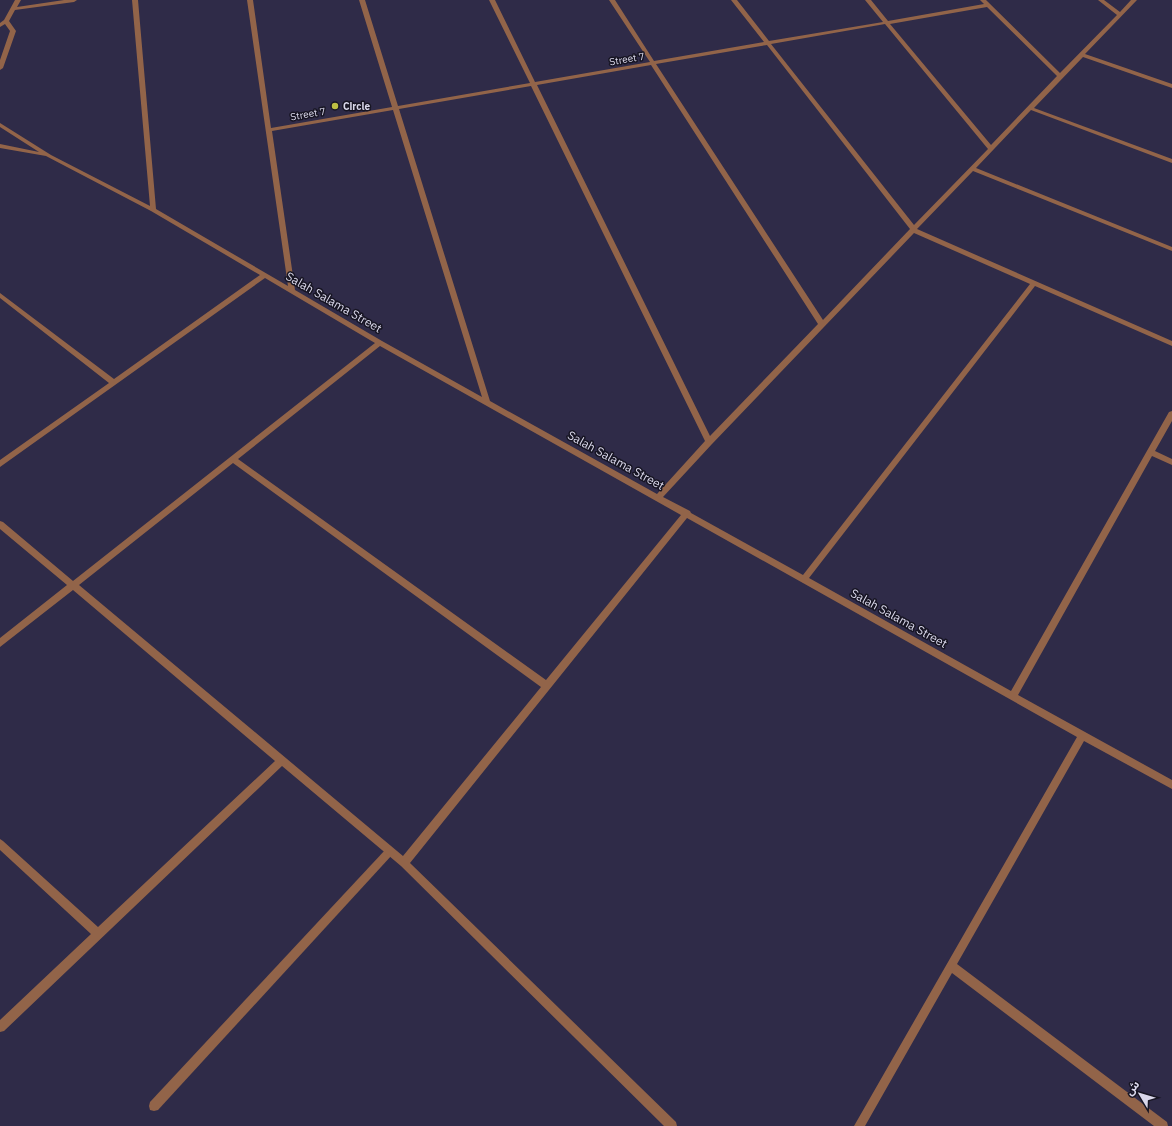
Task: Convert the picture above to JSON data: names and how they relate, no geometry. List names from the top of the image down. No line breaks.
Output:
{"streets":{"street":["Street 7","Salah Salama Street"]},"places":["Circle"],"north":"top left"}
